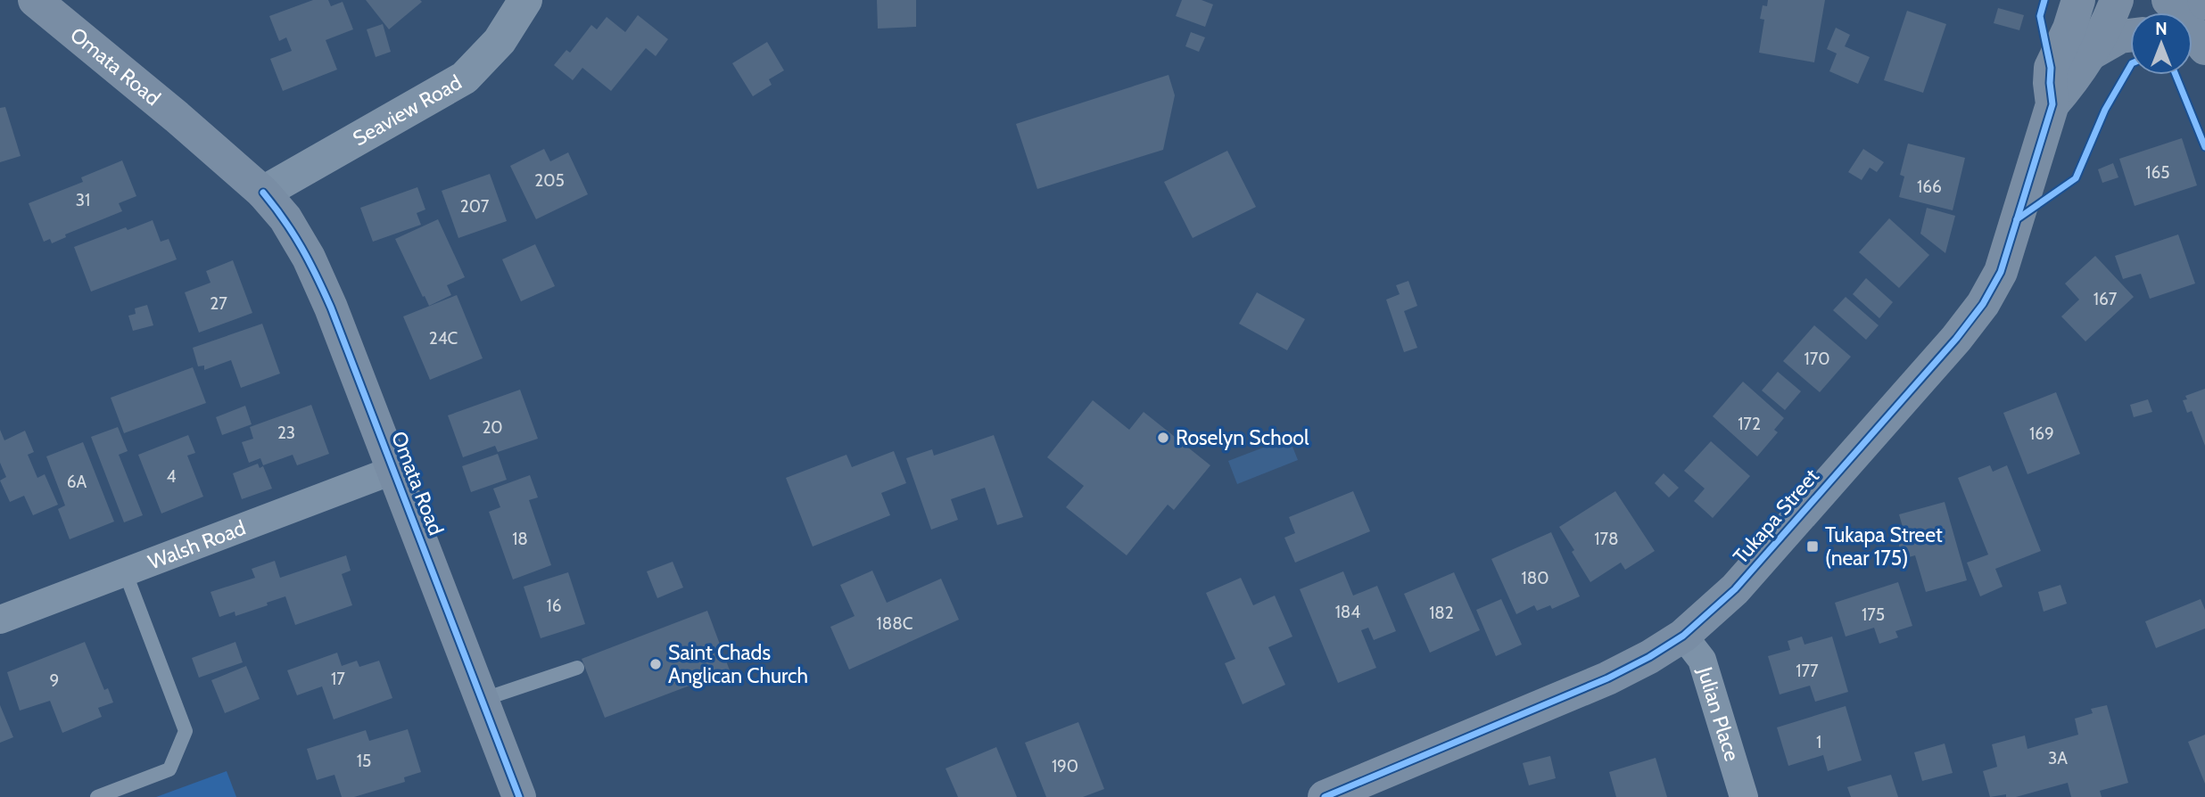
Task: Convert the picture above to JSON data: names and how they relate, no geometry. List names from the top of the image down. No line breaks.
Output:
{"streets":{"main road":["Omata Road","Tukapa Street"],"street":["Seaview Road","Walsh Road","Julian Place"]},"crossings":[["Omata Road","Seaview Road"],["Omata Road","Walsh Road"],["Tukapa Street","Julian Place"]],"places":{"other":["Roselyn School","Saint Chads Anglican Church"],"transit":["Tukapa Street (near 175)"]},"house_numbers":["165","205","166","31","207","167","27","24C","170","172","20","23","169","4","6A","18","178","180","16","184","182","175","188C","177","17","9","1","3A","15","190"],"north":"top"}
